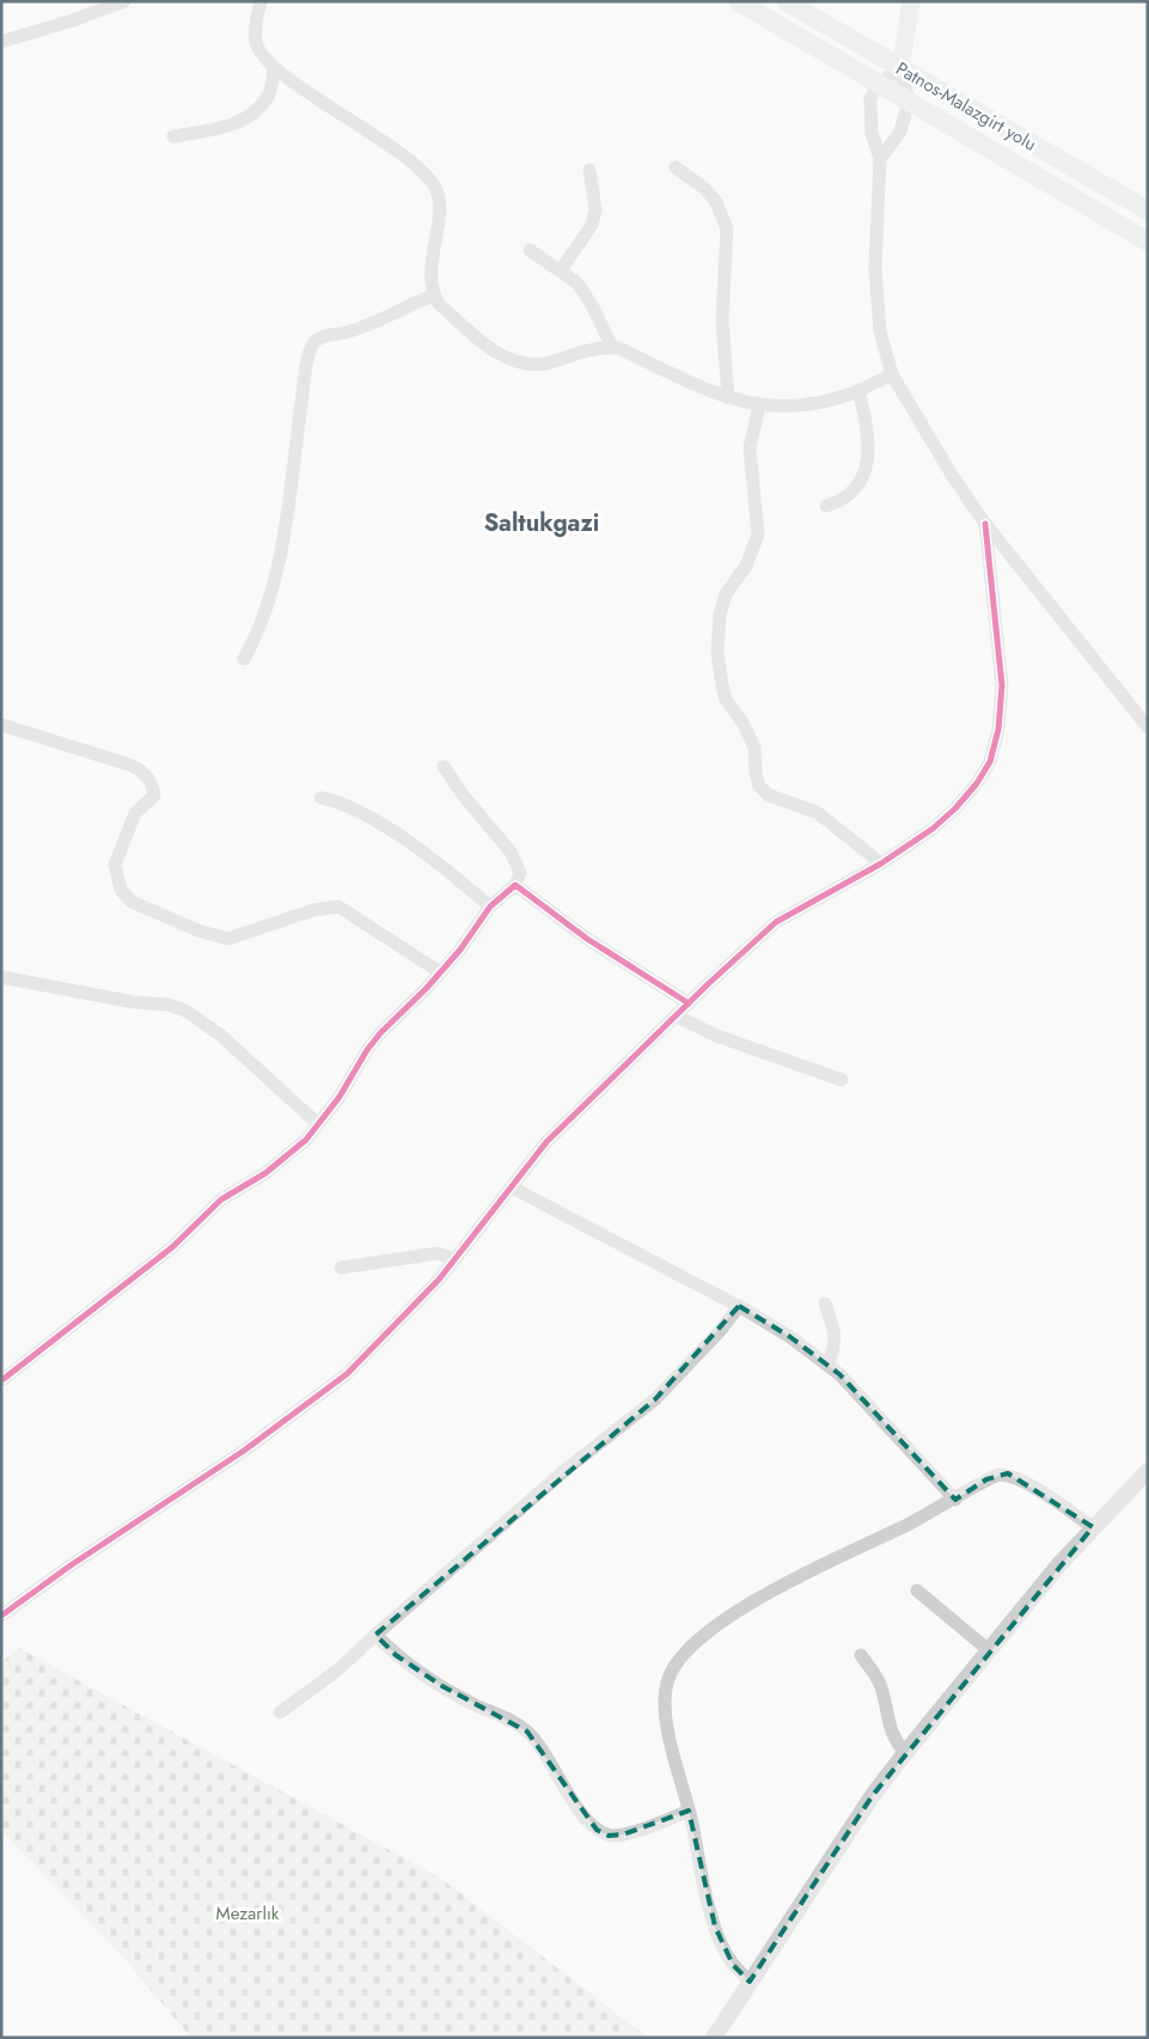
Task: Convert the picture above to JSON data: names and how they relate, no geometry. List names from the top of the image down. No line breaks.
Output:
{"streets":{"main road":["Patnos-Malazgirt yolu"]},"districts":["Saltukgazi"],"parks":["Mezarlık"]}
